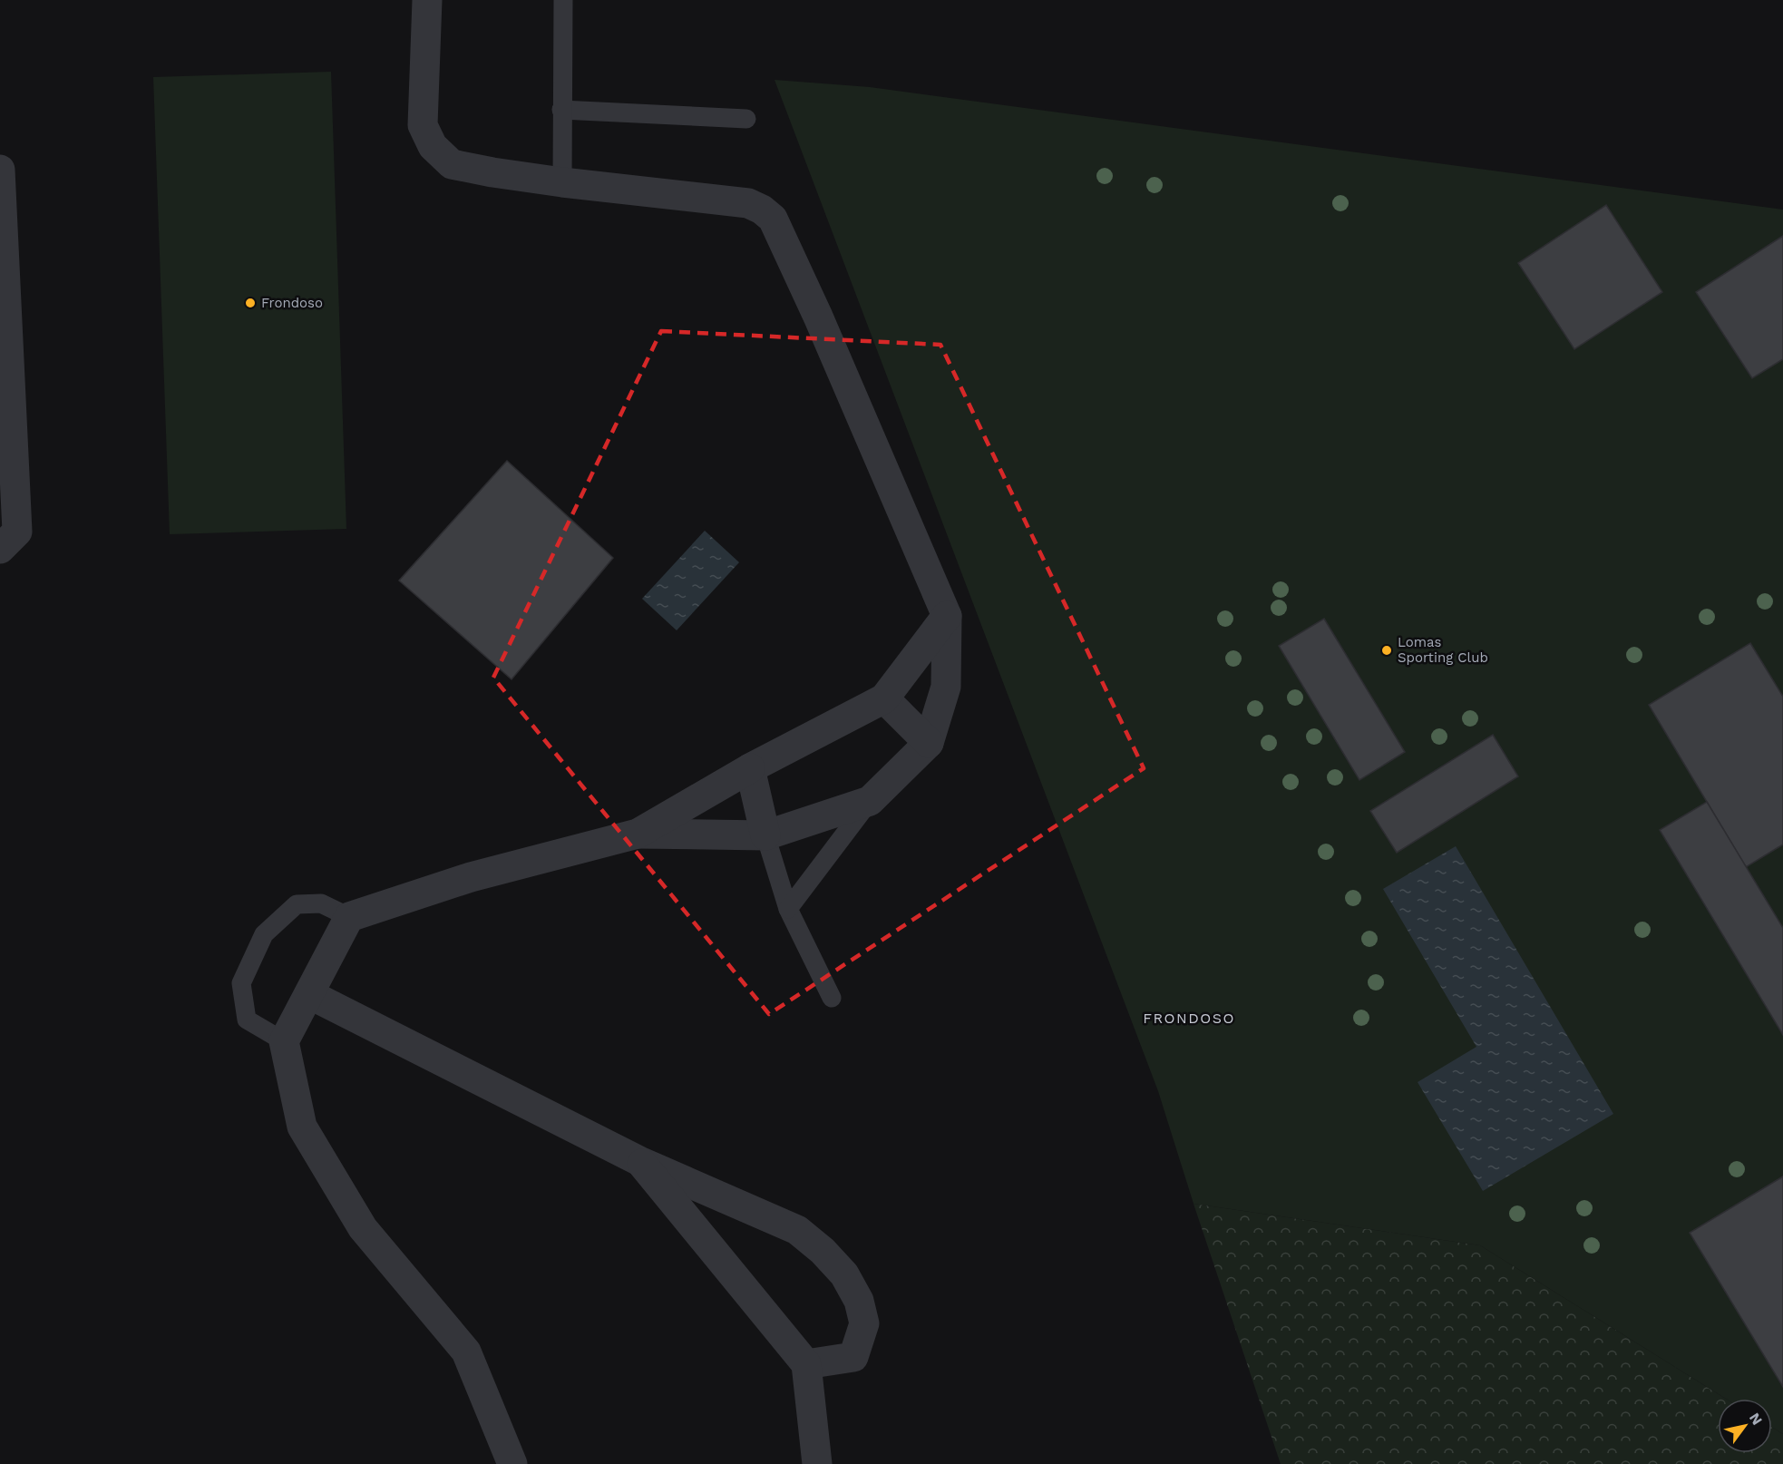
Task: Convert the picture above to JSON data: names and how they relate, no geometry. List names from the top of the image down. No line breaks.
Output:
{"districts":["FRONDOSO"],"places":["Frondoso","Lomas Sporting Club"],"north":"top right"}
